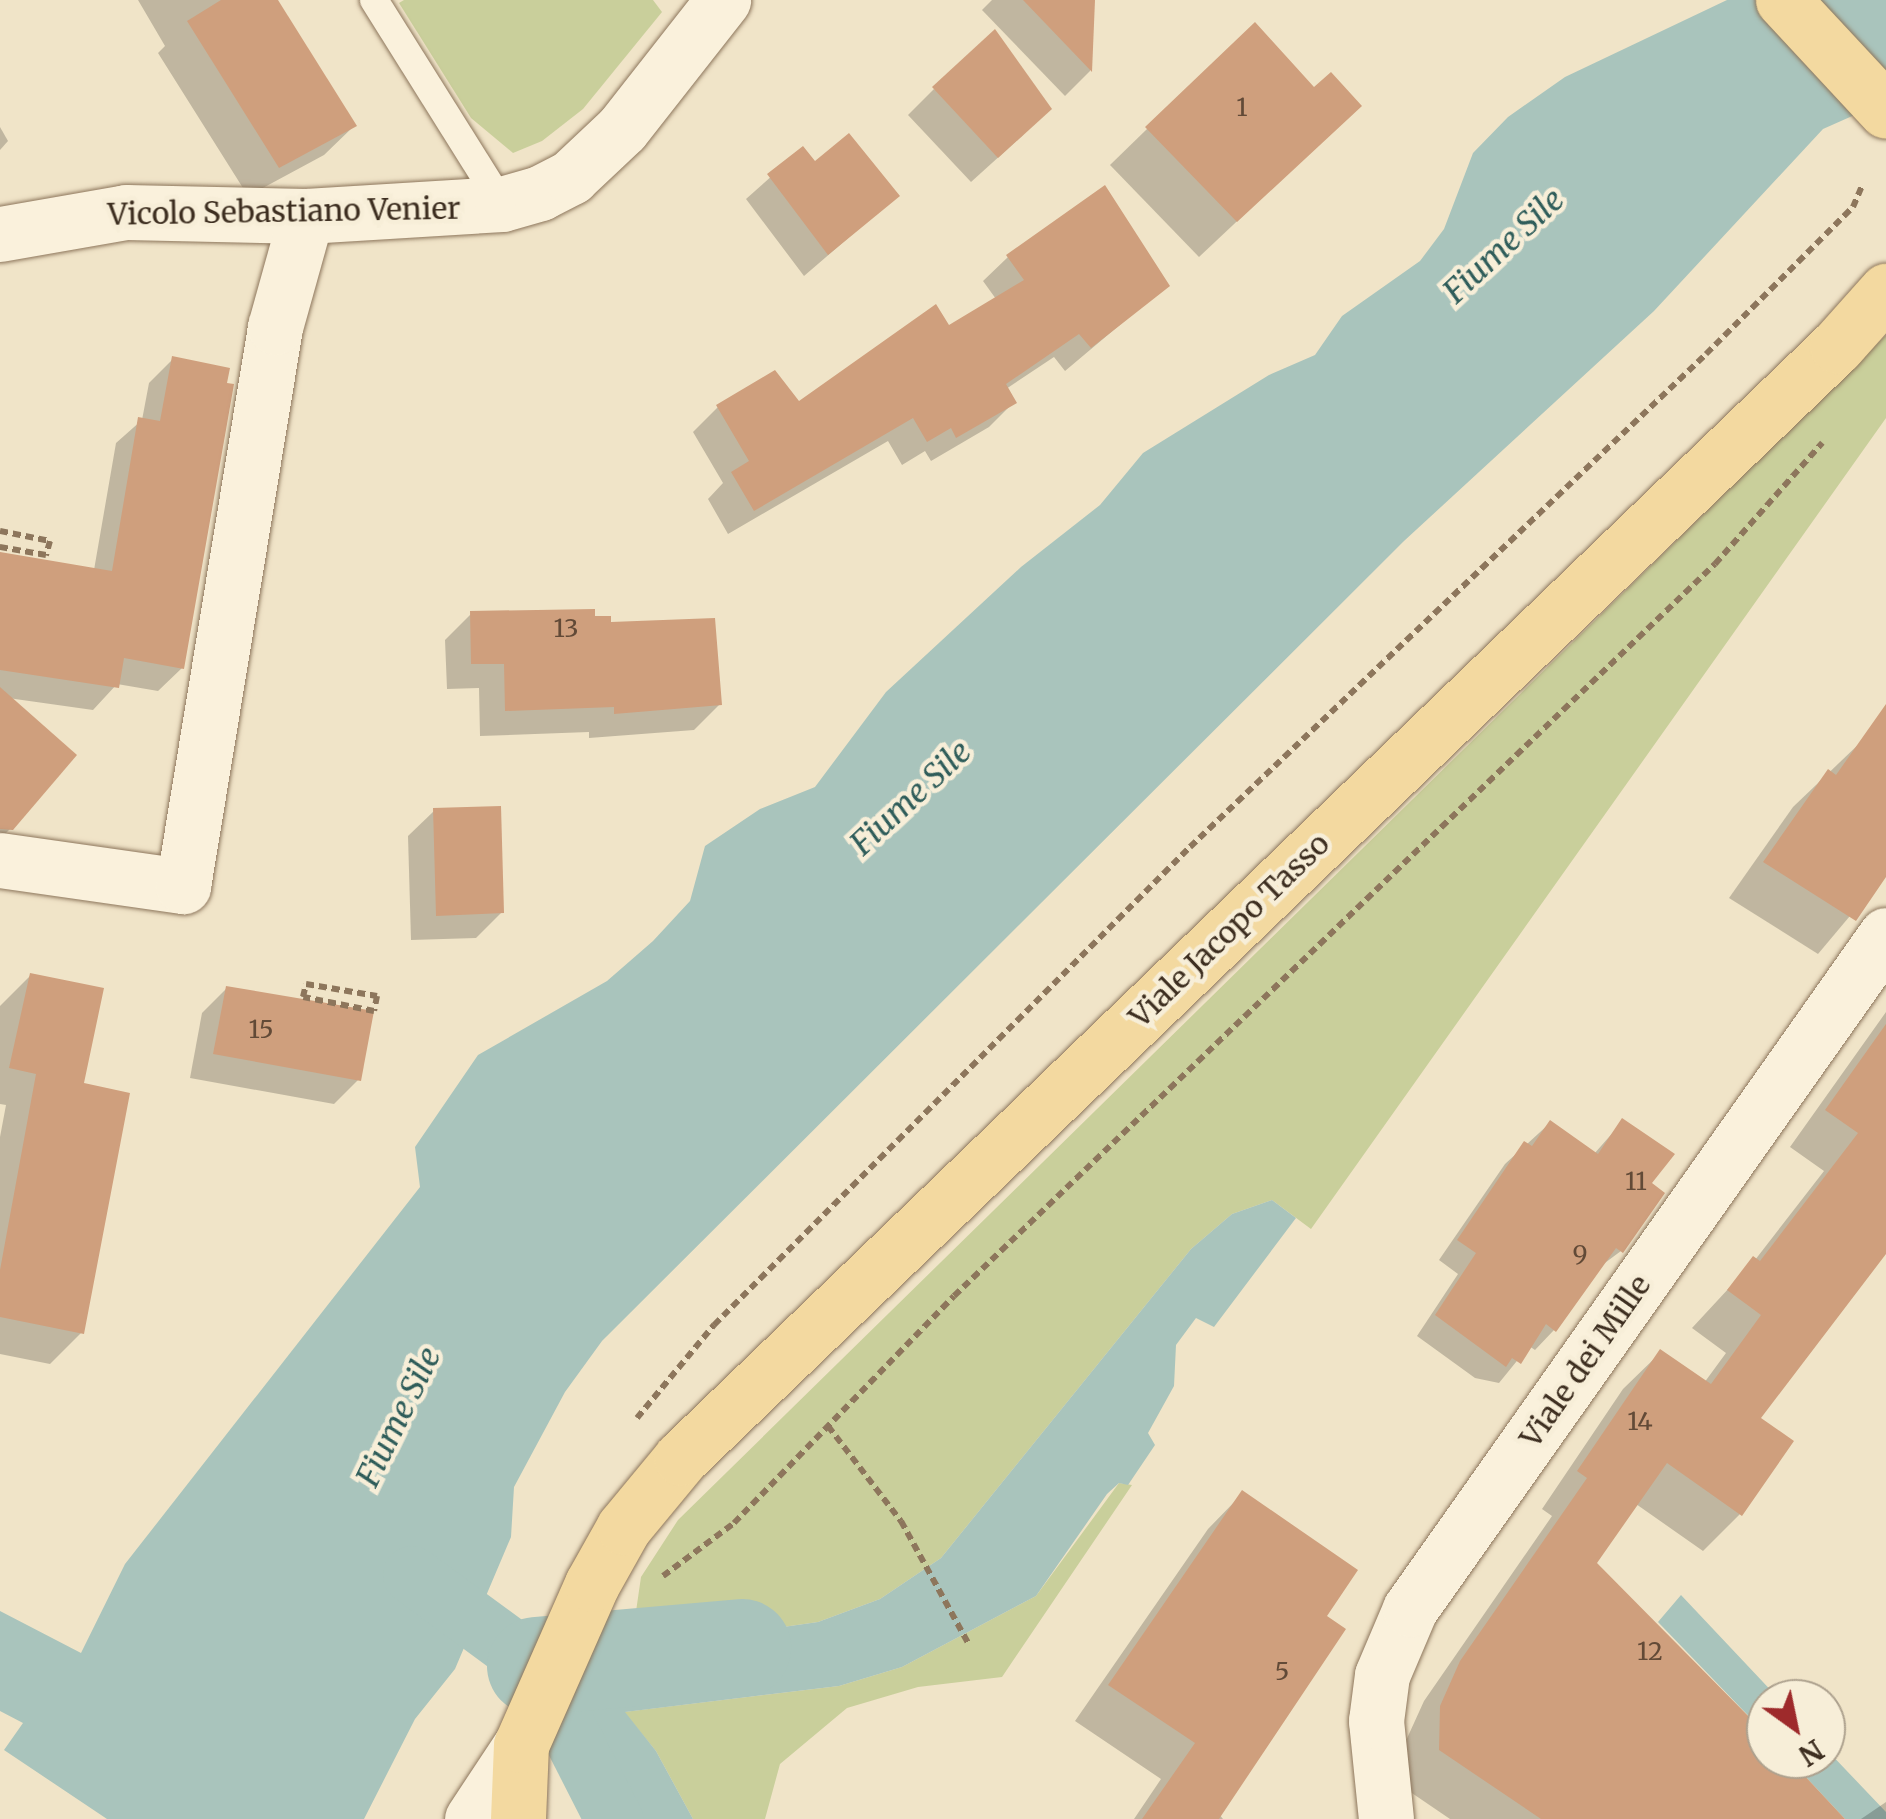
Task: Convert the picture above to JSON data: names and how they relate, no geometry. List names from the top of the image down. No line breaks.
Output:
{"streets":{"main road":["Viale Jacopo Tasso"],"street":["Vicolo Sebastiano Venier","Viale dei Mille"]},"water":["Fiume Sile"],"house_numbers":["1","13","15","11","9","14","12","5"],"north":"bottom right"}
